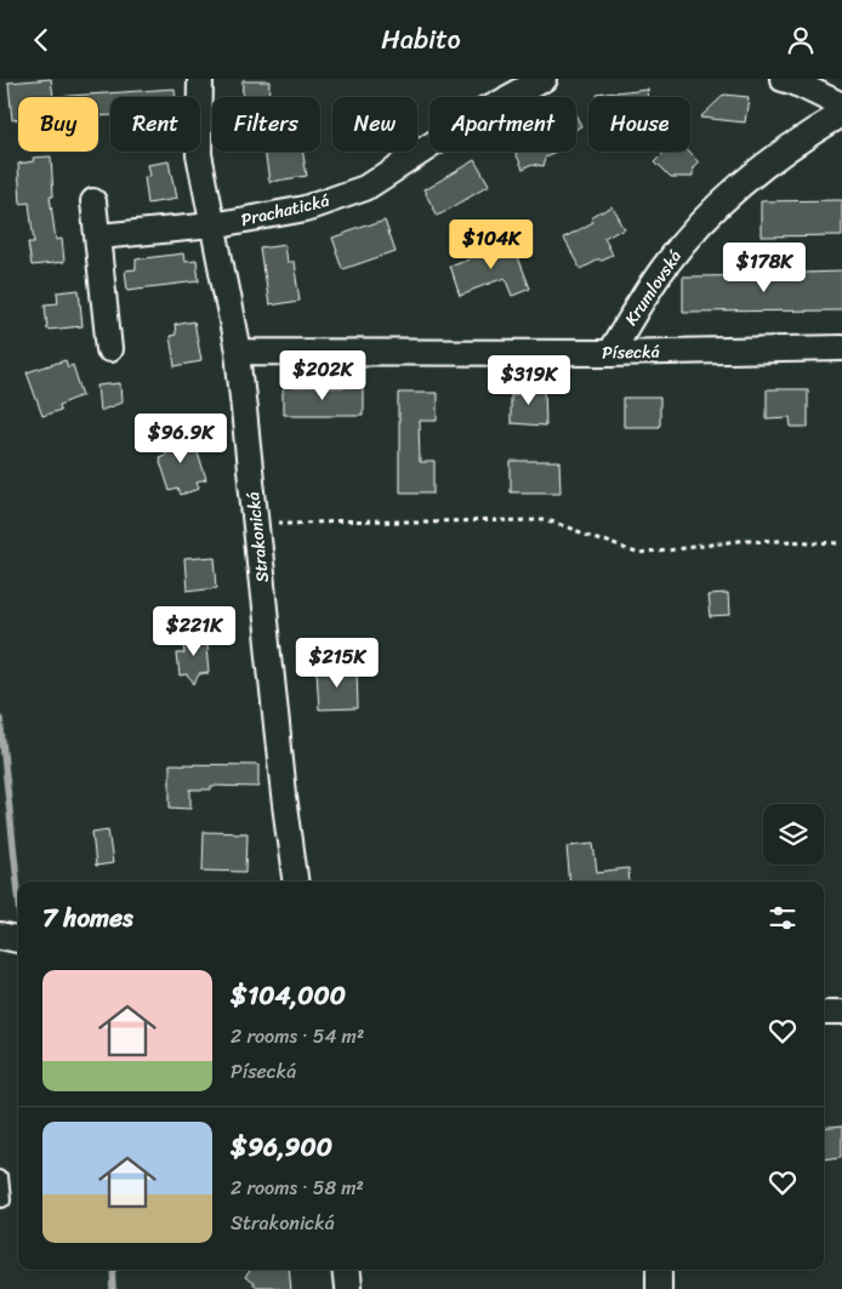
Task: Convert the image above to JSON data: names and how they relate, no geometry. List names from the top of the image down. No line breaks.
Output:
{"streets":{"street":["Prachatická","Krumlovská","Písecká","Strakonická"]},"crossings":[["Prachatická","Strakonická"],["Krumlovská","Písecká"],["Písecká","Strakonická"]],"page":{"header":"Habito","chip":["Buy","Rent","Filters","New","Apartment","House"],"price":["$104K","$178K","$202K","$319K","$96.9K","$221K","$215K"],"heading":"7 homes","list":[{"name":"$104,000","note":"2 rooms · 54 m² · Písecká"},{"name":"$96,900","note":"2 rooms · 58 m² · Strakonická"}]}}
